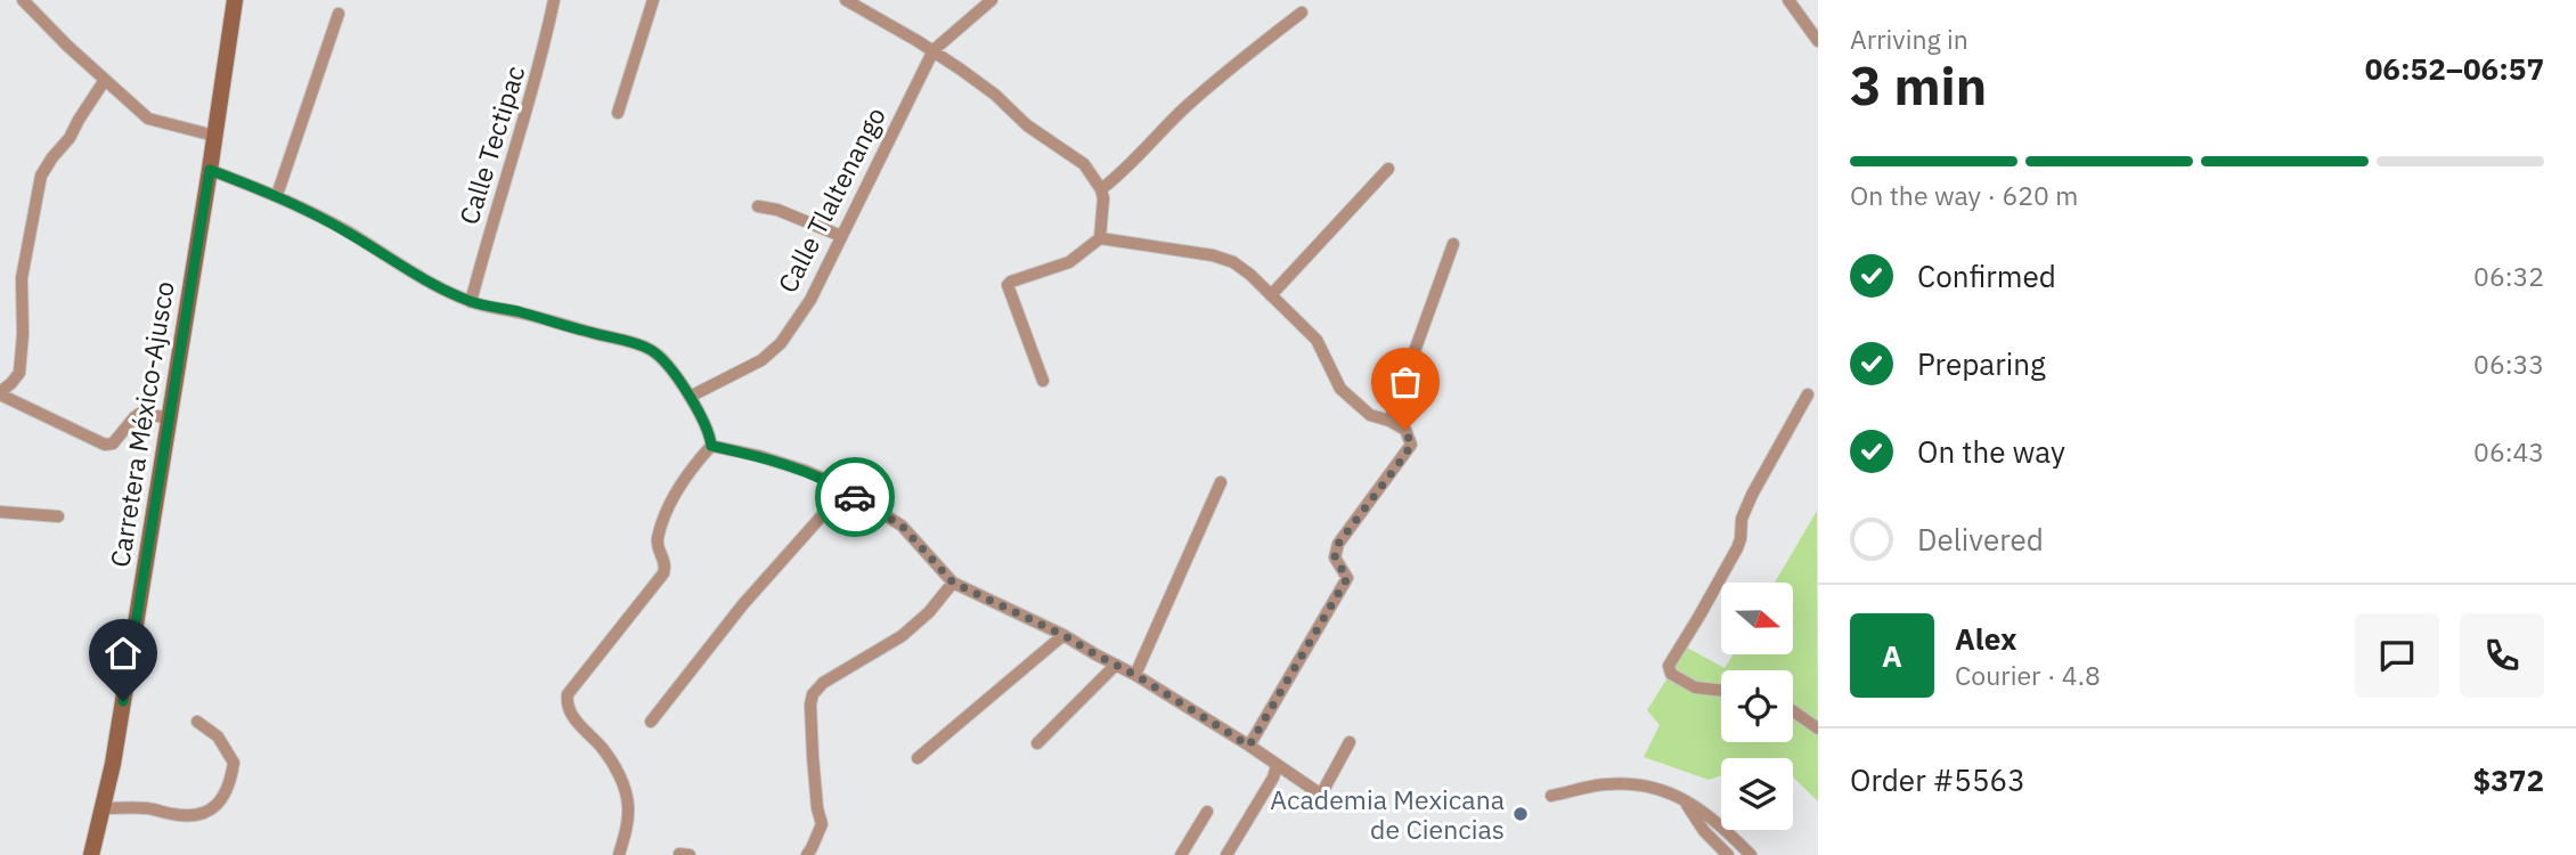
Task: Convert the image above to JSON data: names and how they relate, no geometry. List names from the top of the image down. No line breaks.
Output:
{"streets":{"main road":["Carretera México-Ajusco"],"street":["Calle Tectipac","Calle Tlaltenango"]},"places":["Academia Mexicana de Ciencias"],"north":"right","page":{"heading":["3 min","Arriving in","06:52–06:57"],"panel":["Alex","Courier · 4.8","Order #5563","$372"],"bar":"On the way · 620 m","list":[["Confirmed","06:32"],["Preparing","06:33"],["On the way","06:43"],"Delivered"],"round":"A"}}
